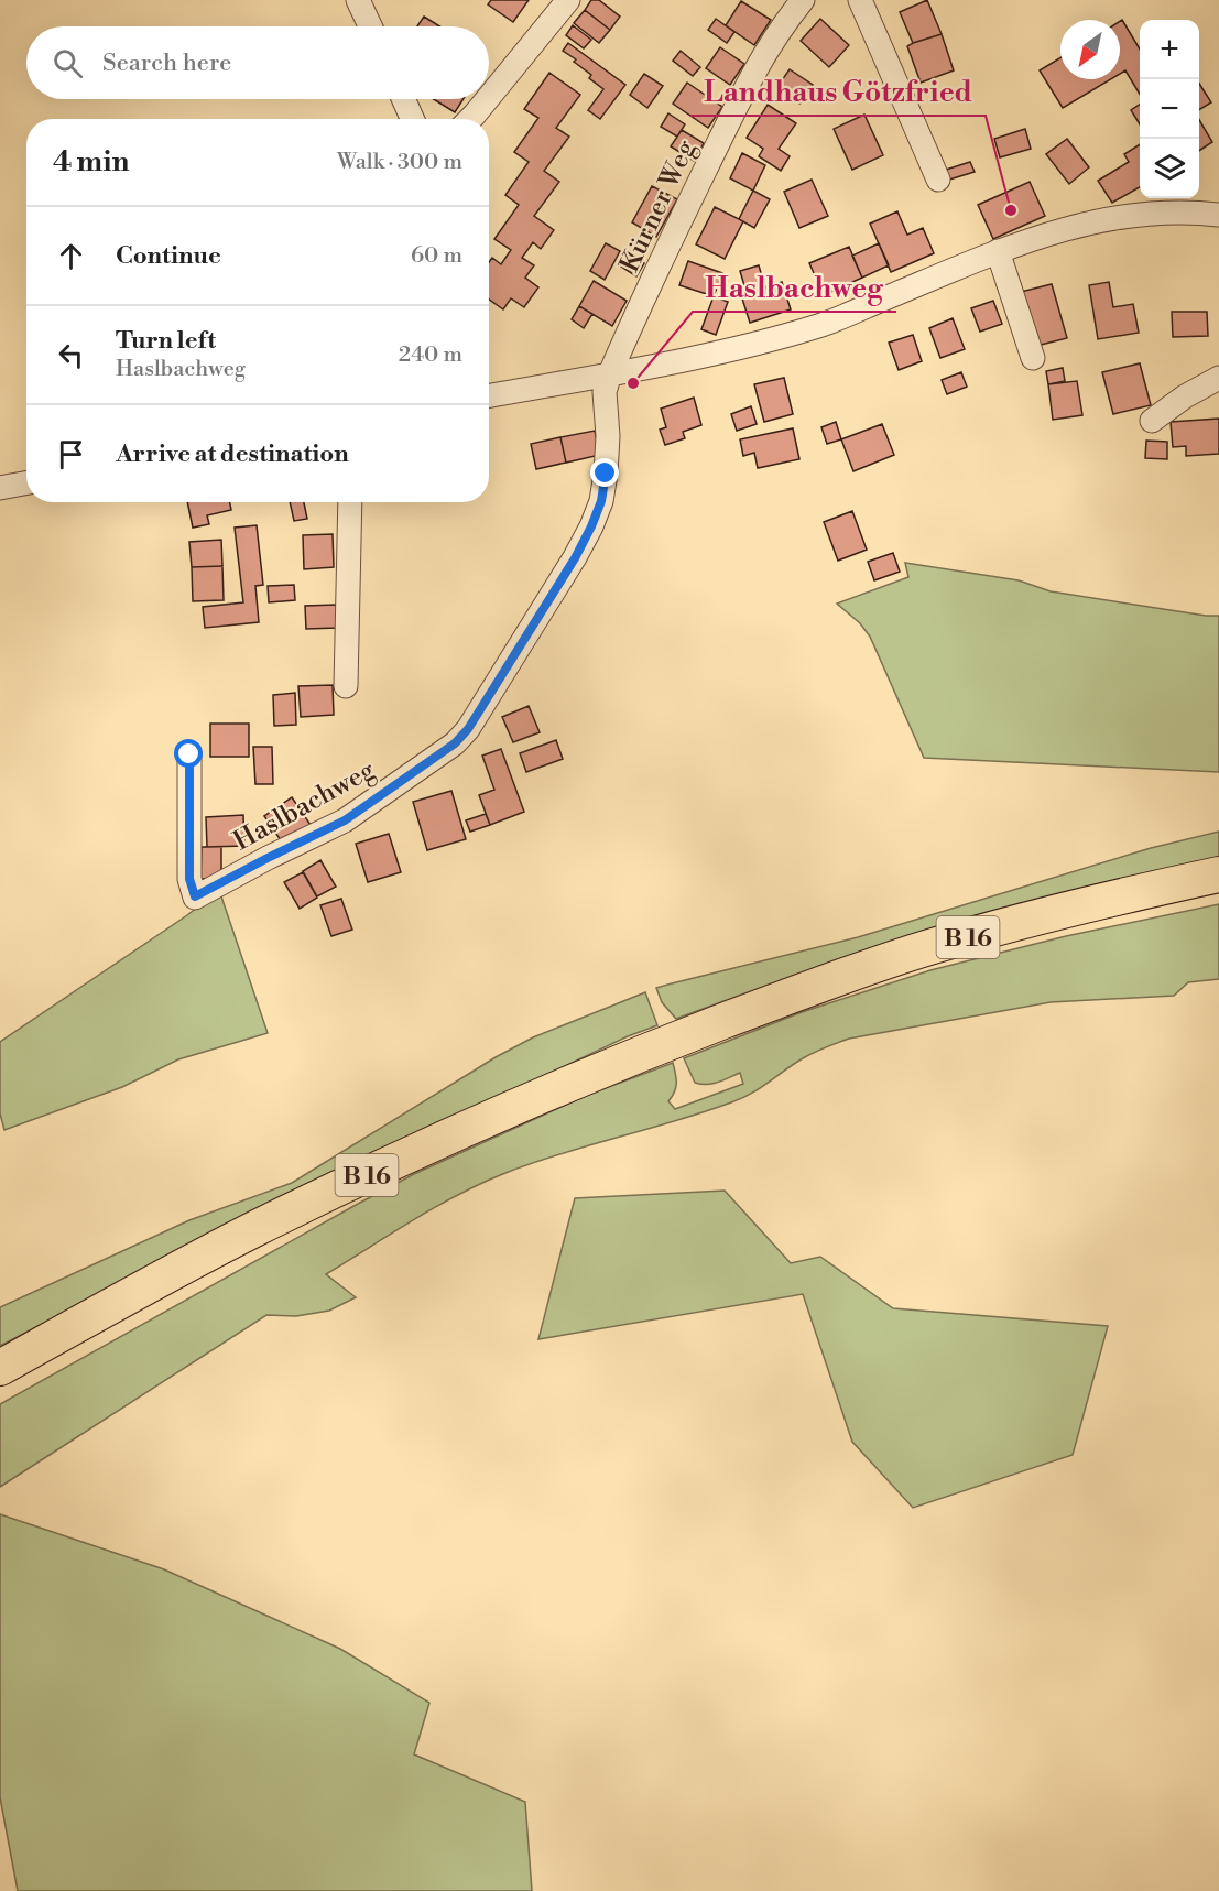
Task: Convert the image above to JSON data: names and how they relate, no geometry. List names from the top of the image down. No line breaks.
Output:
{"streets":{"highway":["B 16"],"street":["Kürner Weg","Haslbachweg"]},"crossings":[["Kürner Weg","Haslbachweg"]],"places":["Landhaus Götzfried","Haslbachweg"],"north":"bottom left","page":{"map_buttons":["+","−"],"search":"Search here","heading":["4 min","Walk · 300 m"],"list":[["Continue","60 m"],["Turn left","Haslbachweg","240 m"],"Arrive at destination"]}}
